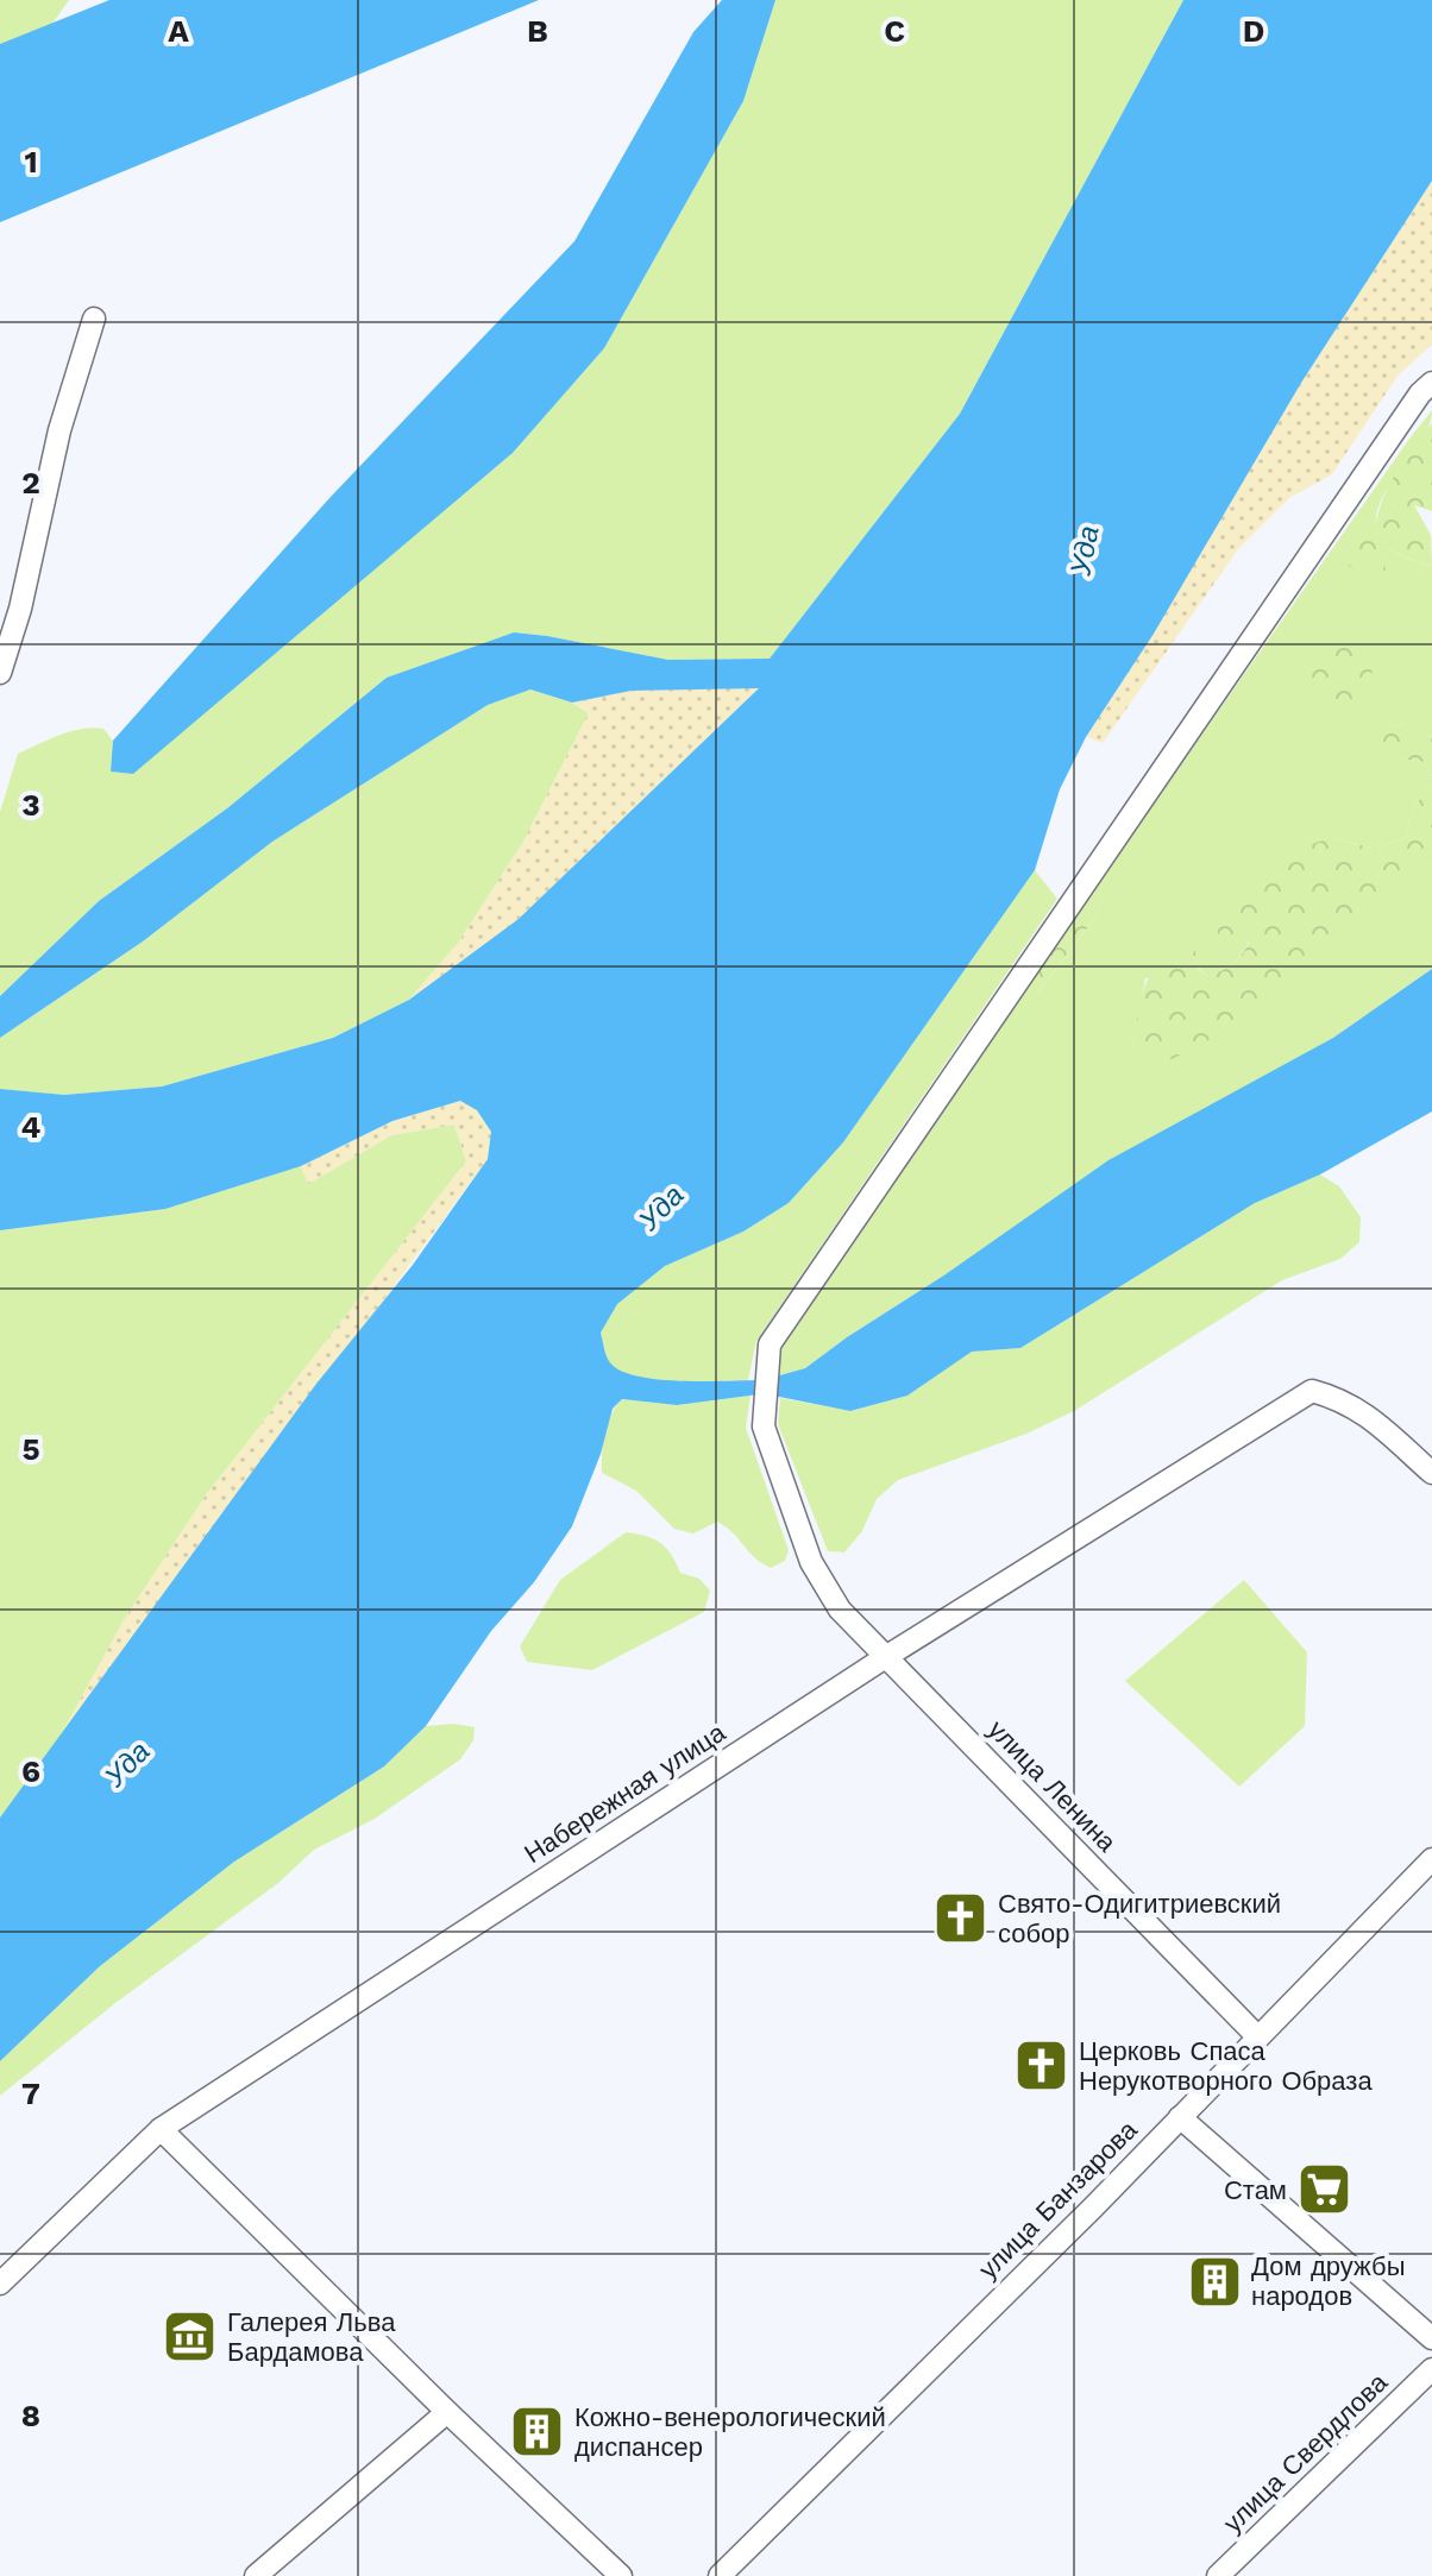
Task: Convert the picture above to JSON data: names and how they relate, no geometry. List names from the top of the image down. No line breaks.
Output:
{"streets":{"street":["улица Ленина","Набережная улица","улица Банзарова","улица Свердлова"]},"crossings":[["улица Ленина","Набережная улица"],["улица Ленина","улица Банзарова"]],"water":["Уда"],"places":{"church":["Свято-Одигитриевский собор","Церковь Спаса Нерукотворного Образа"],"supermarket":["Стам"],"building":["Дом дружбы народов","Кожно-венерологический диспансер"],"museum":["Галерея Льва Бардамова"]},"grid":{"columns":["A","B","C","D"],"rows":["1","2","3","4","5","6","7","8"]}}
